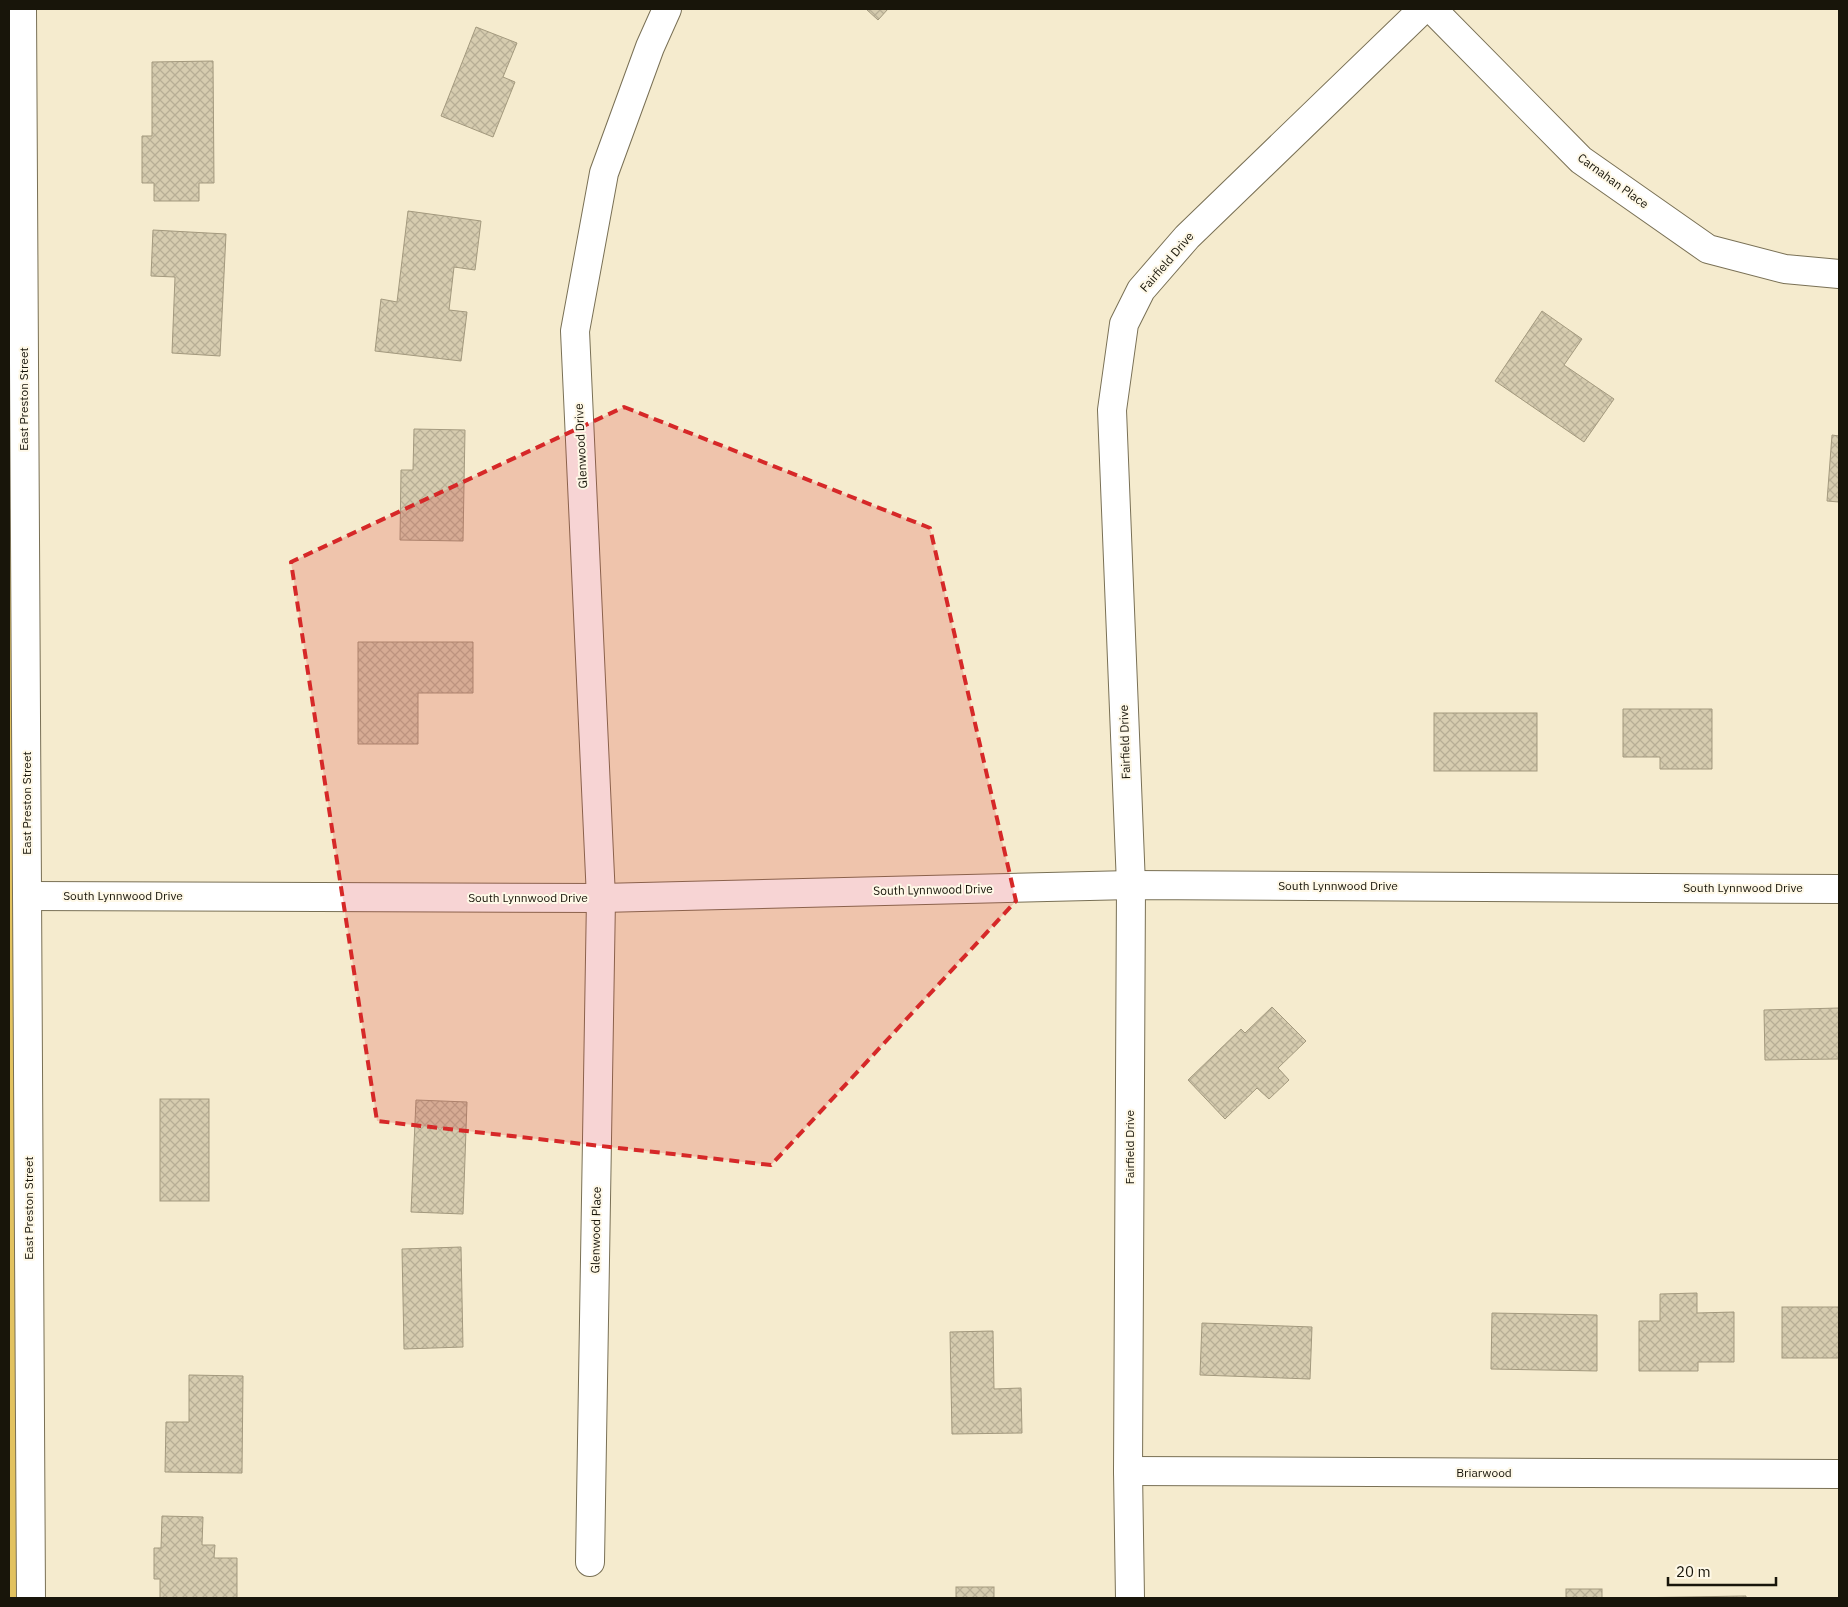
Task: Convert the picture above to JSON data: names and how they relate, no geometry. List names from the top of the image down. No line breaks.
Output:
{"streets":{"street":["Carnahan Place","Fairfield Drive","East Preston Street","Glenwood Drive","South Lynnwood Drive","Glenwood Place","Briarwood"]},"crossings":[["Fairfield Drive","South Lynnwood Drive"],["Fairfield Drive","Briarwood"],["East Preston Street","South Lynnwood Drive"],["Glenwood Drive","South Lynnwood Drive"],["Glenwood Drive","Glenwood Place"],["South Lynnwood Drive","Glenwood Place"]],"scale_bar":"20 m"}
